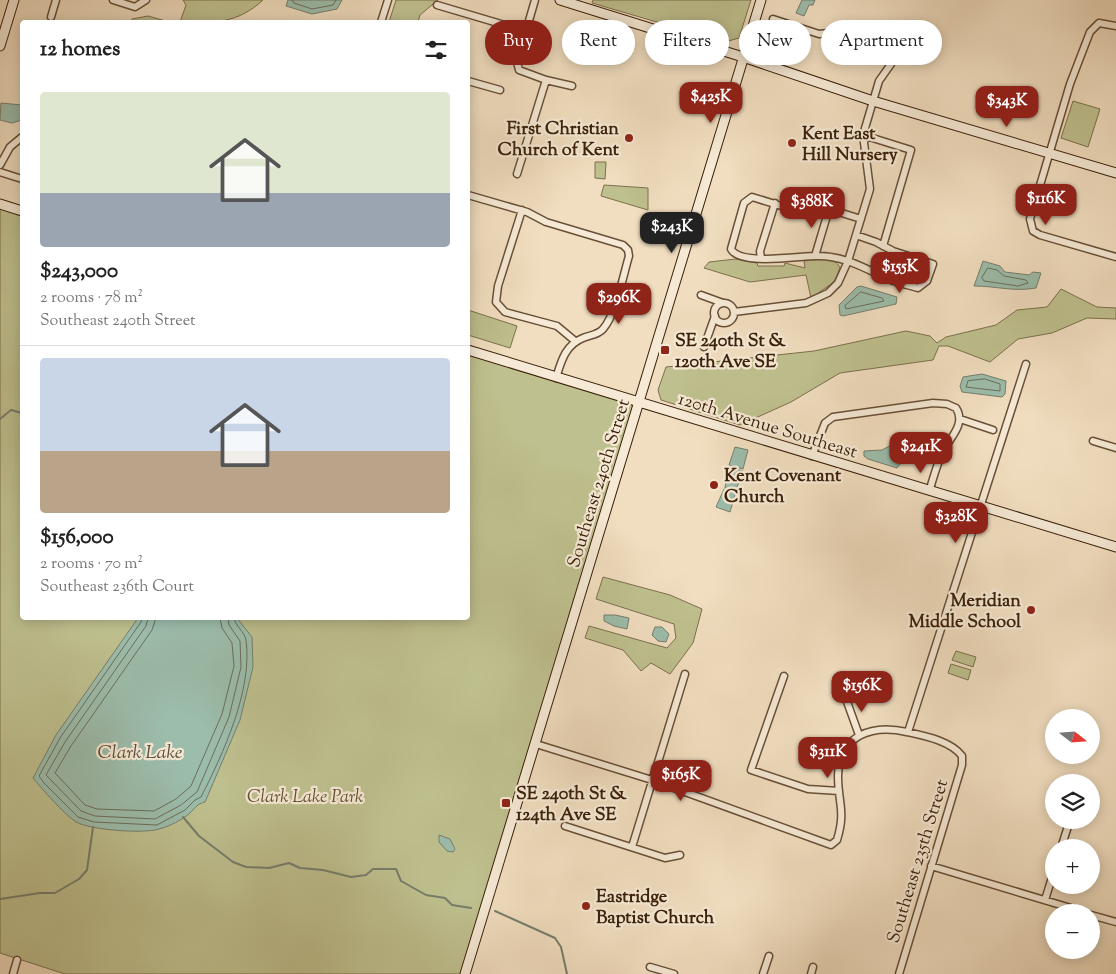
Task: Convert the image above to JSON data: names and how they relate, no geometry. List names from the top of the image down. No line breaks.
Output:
{"streets":{"main road":["120th Avenue Southeast","Southeast 240th Street"],"street":["Southeast 235th Street"]},"crossings":[["120th Avenue Southeast","Southeast 240th Street"]],"water":["Clark Lake"],"parks":["Clark Lake Park"],"places":{"other":["First Christian Church of Kent","Kent East Hill Nursery","Kent Covenant Church","Meridian Middle School","Eastridge Baptist Church"],"transit":["SE 240th St & 120th Ave SE","SE 240th St & 124th Ave SE"]},"north":"right","page":{"chip":["Buy","Rent","Filters","New","Apartment"],"heading":"12 homes","list":[{"name":"$243,000","note":"2 rooms · 78 m² · Southeast 240th Street"},{"name":"$156,000","note":"2 rooms · 70 m² · Southeast 236th Court"}],"price":["$425K","$343K","$116K","$388K","$243K","$155K","$296K","$241K","$328K","$156K","$311K","$165K"],"map_buttons":["+","−"]}}
